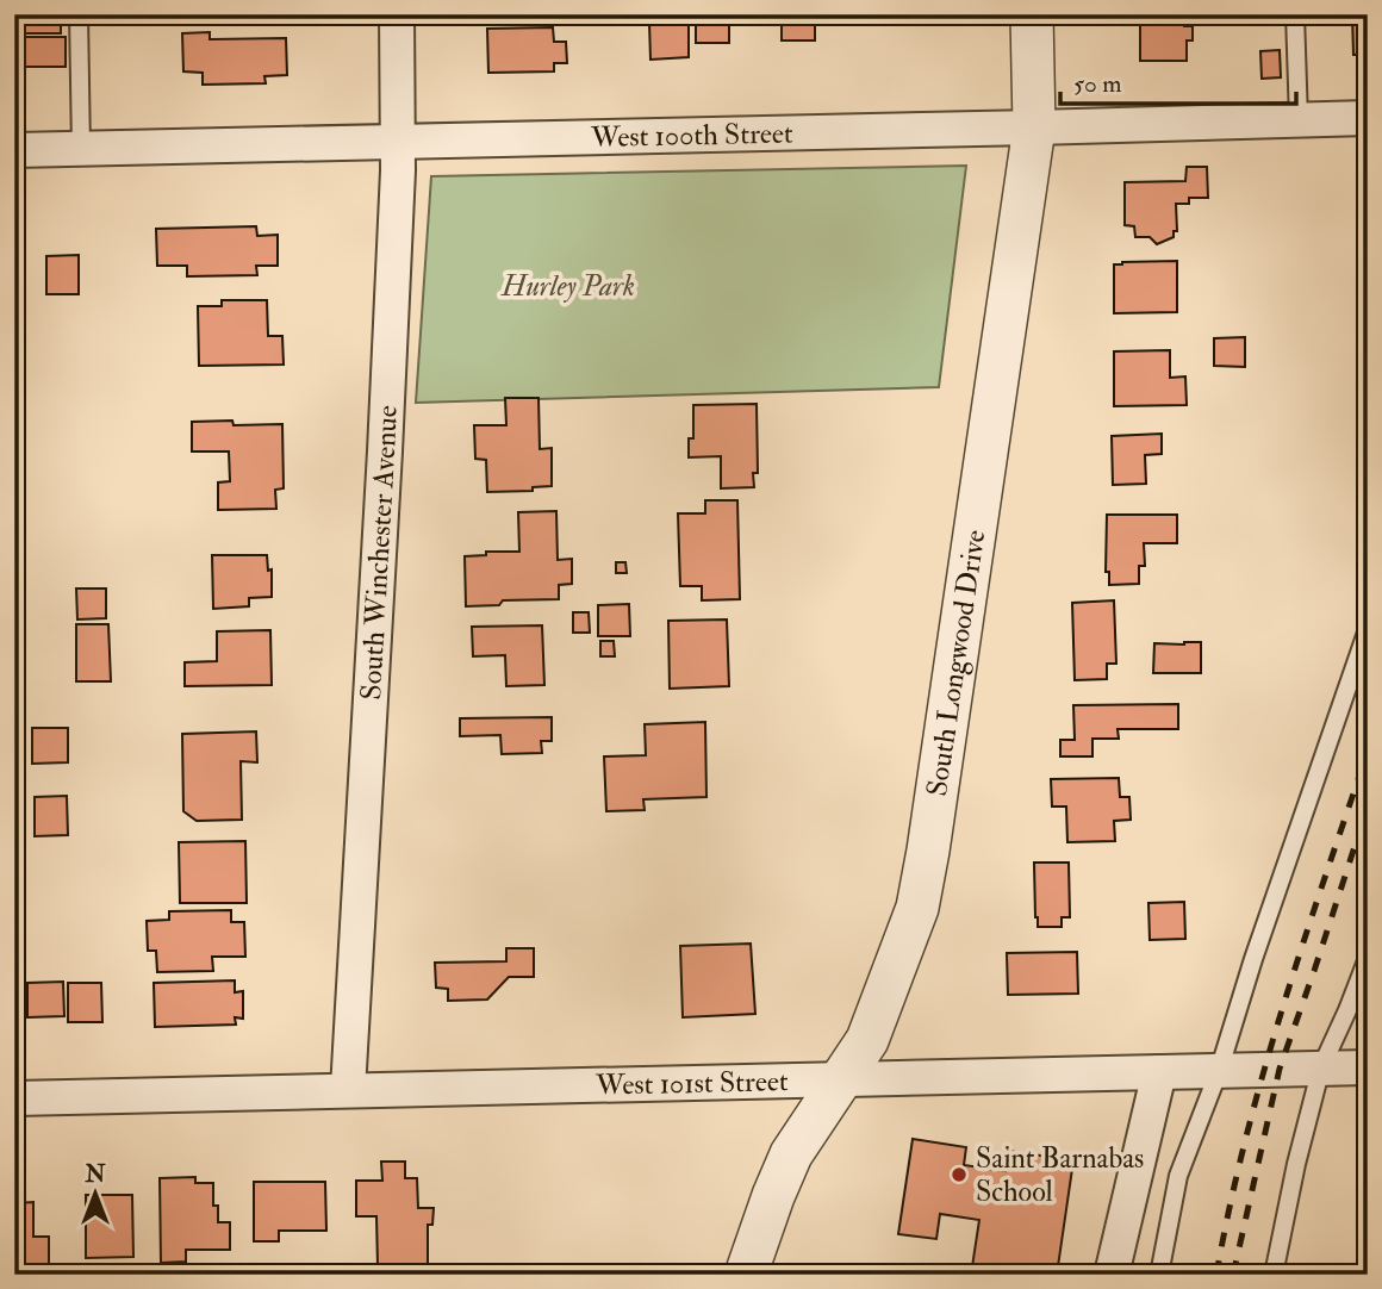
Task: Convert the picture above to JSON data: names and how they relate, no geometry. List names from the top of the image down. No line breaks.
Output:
{"streets":{"street":["West 100th Street","South Winchester Avenue","South Longwood Drive","West 101st Street"]},"crossings":[["West 100th Street","South Winchester Avenue"],["West 100th Street","South Longwood Drive"],["South Winchester Avenue","West 101st Street"],["South Longwood Drive","West 101st Street"]],"parks":["Hurley Park"],"places":["Saint Barnabas School"],"scale_bar":"50 m","north":"top"}
